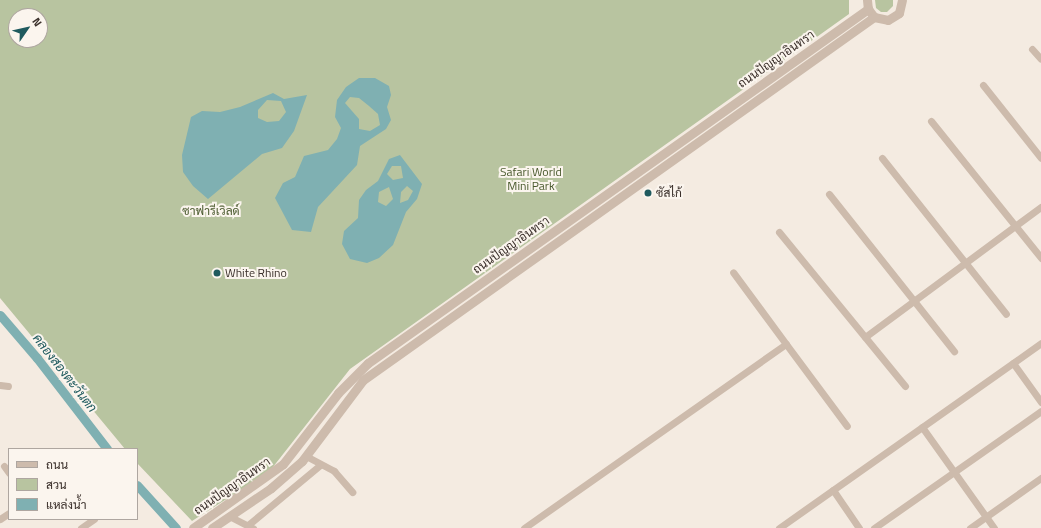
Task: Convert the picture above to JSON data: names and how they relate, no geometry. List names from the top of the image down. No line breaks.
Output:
{"streets":{"street":["ถนนปัญญาอินทรา"]},"water":["คลองสองตะวันตก"],"parks":["Safari World Mini Park","ซาฟารีเวิลด์"],"places":["ซัสไก้","White Rhino"],"legend":["ถนน","สวน","แหล่งน้ำ"],"north":"top right"}
